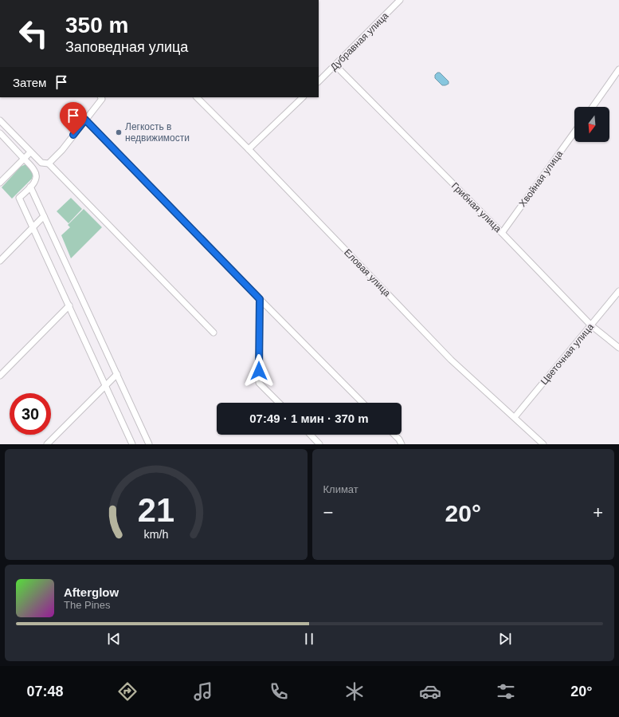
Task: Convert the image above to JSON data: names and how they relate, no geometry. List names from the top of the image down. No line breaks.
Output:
{"streets":{"street":["Дубравная улица","Хвойная улица","Грибная улица","Еловая улица","Цветочная улица"]},"crossings":[["Дубравная улица","Грибная улица"],["Хвойная улица","Грибная улица"],["Грибная улица","Цветочная улица"],["Еловая улица","Цветочная улица"]],"places":["Легкость в недвижимости"],"north":"bottom","page":{"turn":["350 m","Заповедная улица"],"then":"Затем","limit":"30","trip":"07:49 · 1 мин · 370 m","tile":"Климат","heat":["−","20°","+"],"song":["Afterglow","The Pines"],"tabs":["07:48","20°"],"gauge":["21","km/h"]}}
